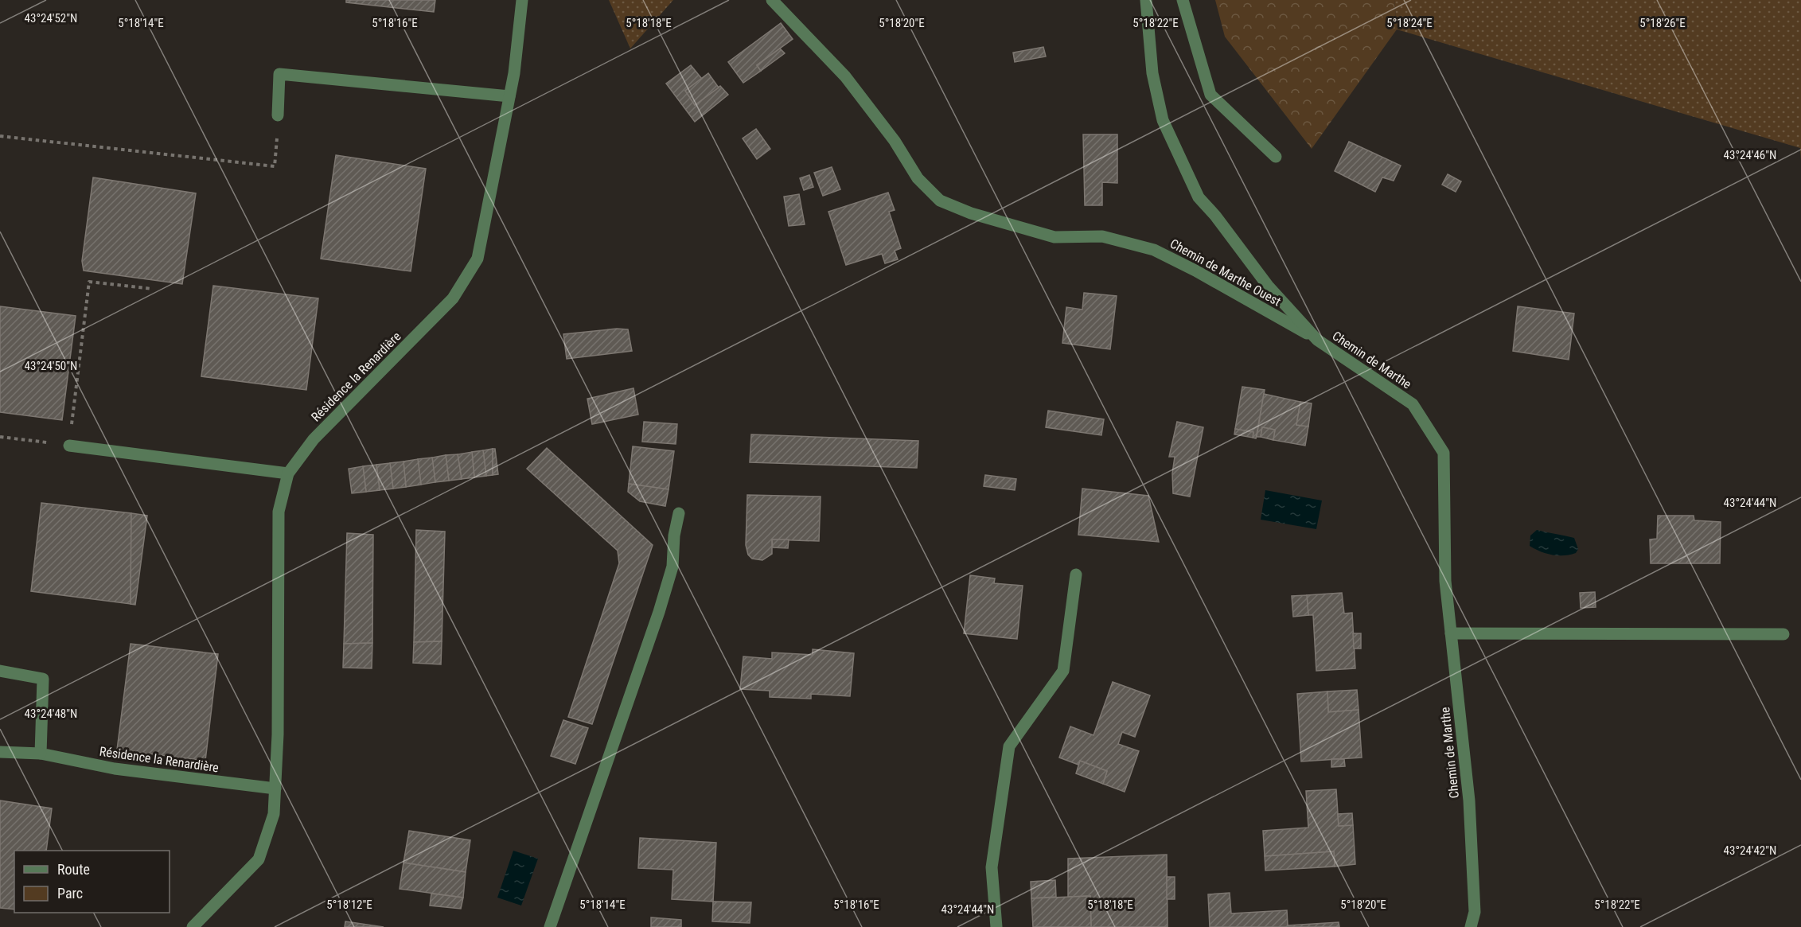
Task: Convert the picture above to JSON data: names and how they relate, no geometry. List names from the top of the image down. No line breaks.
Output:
{"streets":{"street":["Chemin de Marthe Ouest","Chemin de Marthe","Résidence la Renardière"]},"crossings":[["Chemin de Marthe Ouest","Chemin de Marthe"]],"legend":["Route","Parc"],"coordinates":["43°24'52\"N","5°18'14\"E","5°18'16\"E","5°18'18\"E","5°18'20\"E","5°18'22\"E","5°18'24\"E","5°18'26\"E","43°24'46\"N","43°24'50\"N","43°24'44\"N","43°24'48\"N","43°24'42\"N","5°18'12\"E"]}
